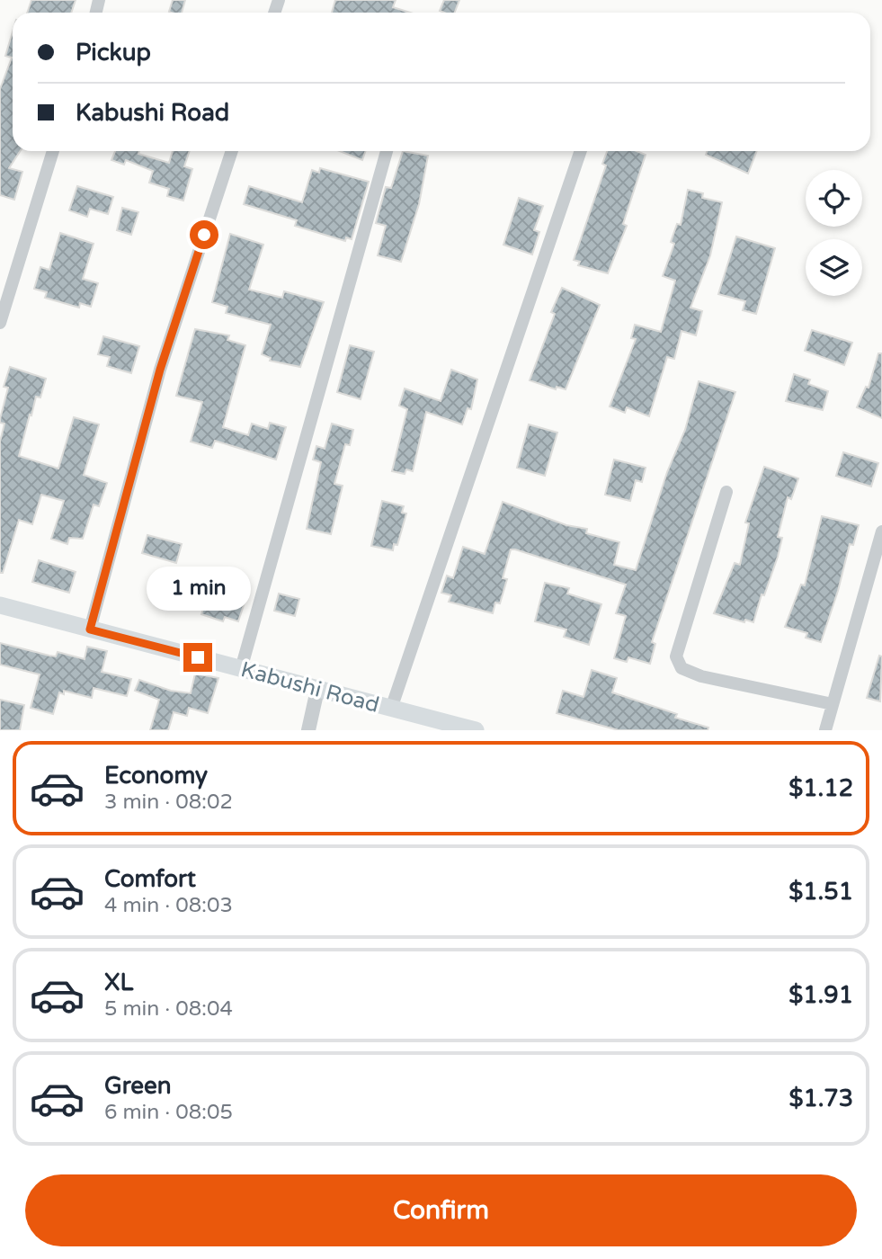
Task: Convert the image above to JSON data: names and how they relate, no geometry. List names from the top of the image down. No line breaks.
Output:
{"streets":{"main road":["Kabushi Road"]},"page":{"banner":["Pickup","Kabushi Road"],"bubble":"1 min","list":[{"name":"Economy","note":"3 min · 08:02","value":"$1.12"},{"name":"Comfort","note":"4 min · 08:03","value":"$1.51"},{"name":"XL","note":"5 min · 08:04","value":"$1.91"},{"name":"Green","note":"6 min · 08:05","value":"$1.73"}],"buttons":"Confirm"}}
